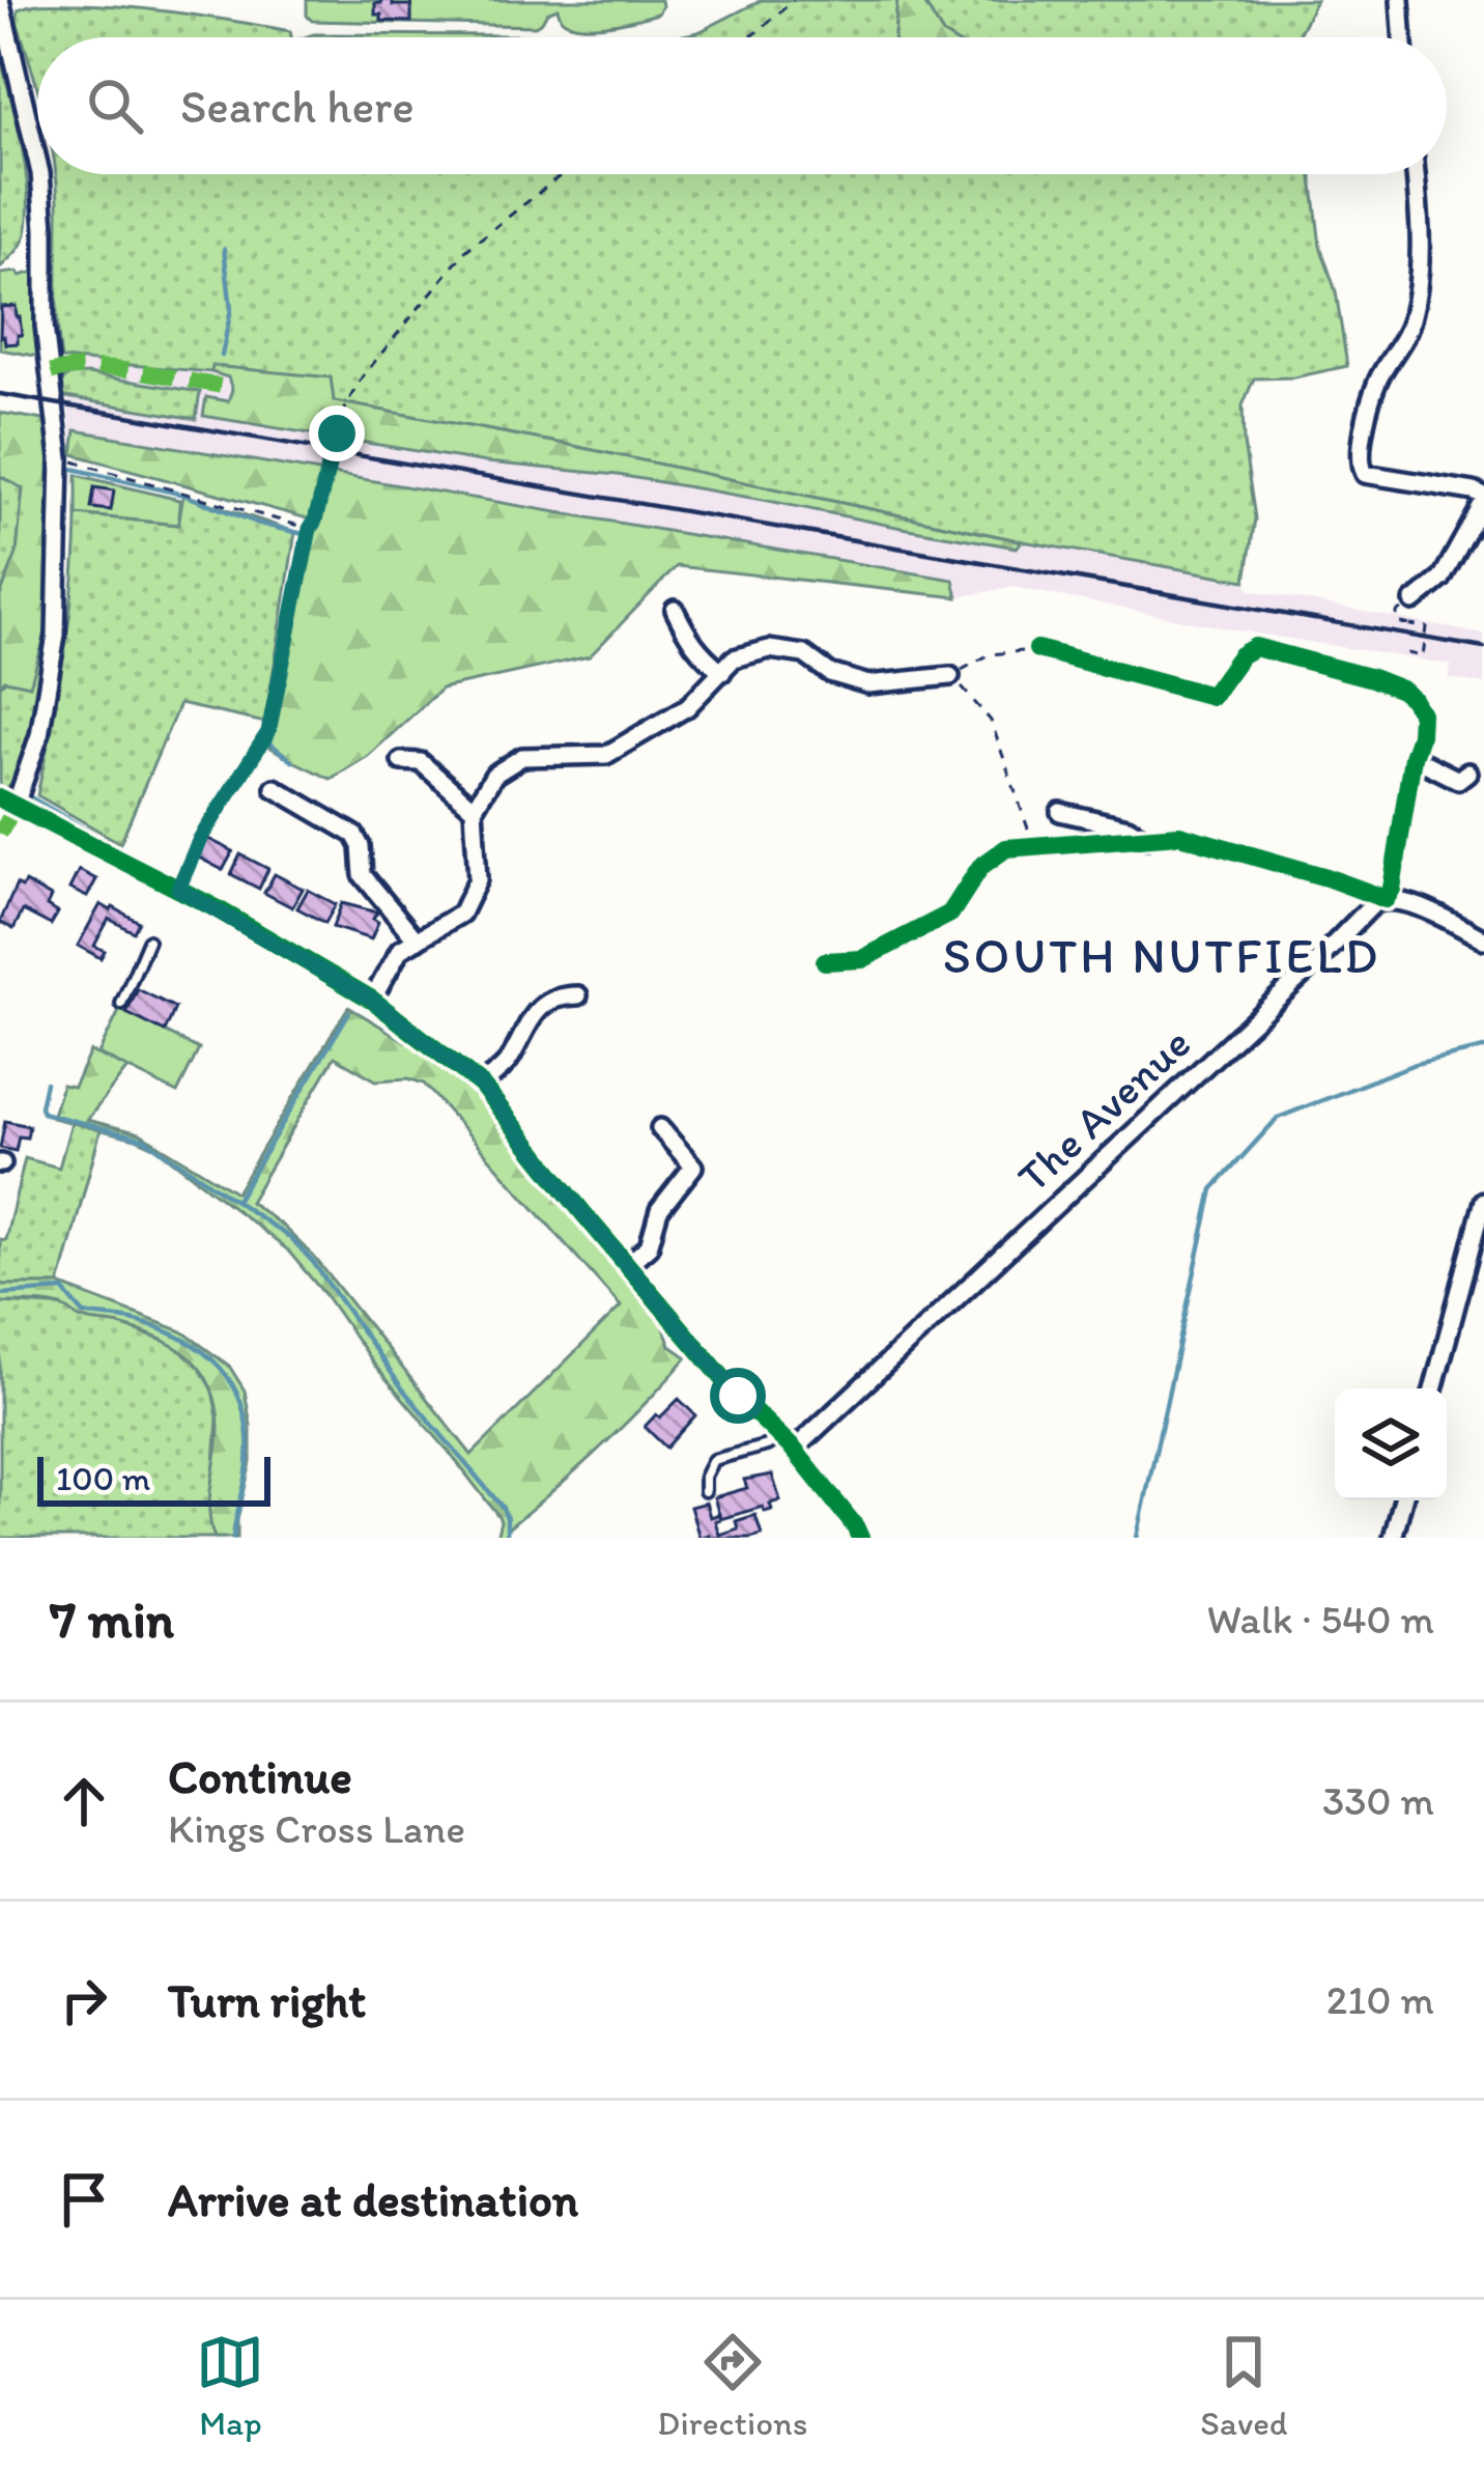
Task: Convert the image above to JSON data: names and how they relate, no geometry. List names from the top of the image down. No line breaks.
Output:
{"streets":{"street":["The Avenue"]},"districts":["SOUTH NUTFIELD"],"scale_bar":"100 m","page":{"search":"Search here","scale":"100 m","heading":["7 min","Walk · 540 m"],"list":[["Continue","Kings Cross Lane","330 m"],["Turn right","210 m"],"Arrive at destination"],"nav":["Map","Directions","Saved"]}}
